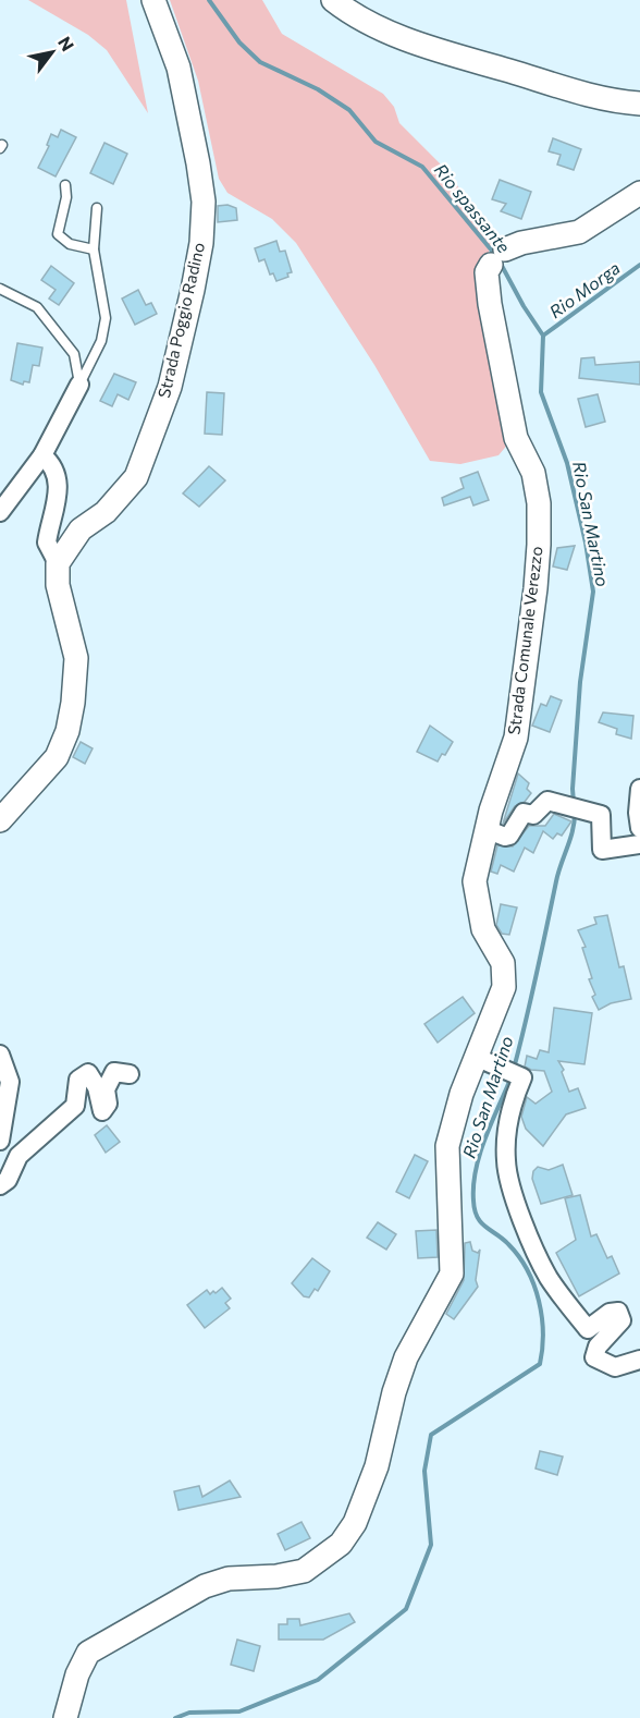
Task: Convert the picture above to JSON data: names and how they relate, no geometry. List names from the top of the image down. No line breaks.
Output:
{"streets":{"street":["Strada Poggio Radino","Strada Comunale Verezzo"]},"water":["Rio spassante","Rio Morga","Rio San Martino"],"north":"top right"}
